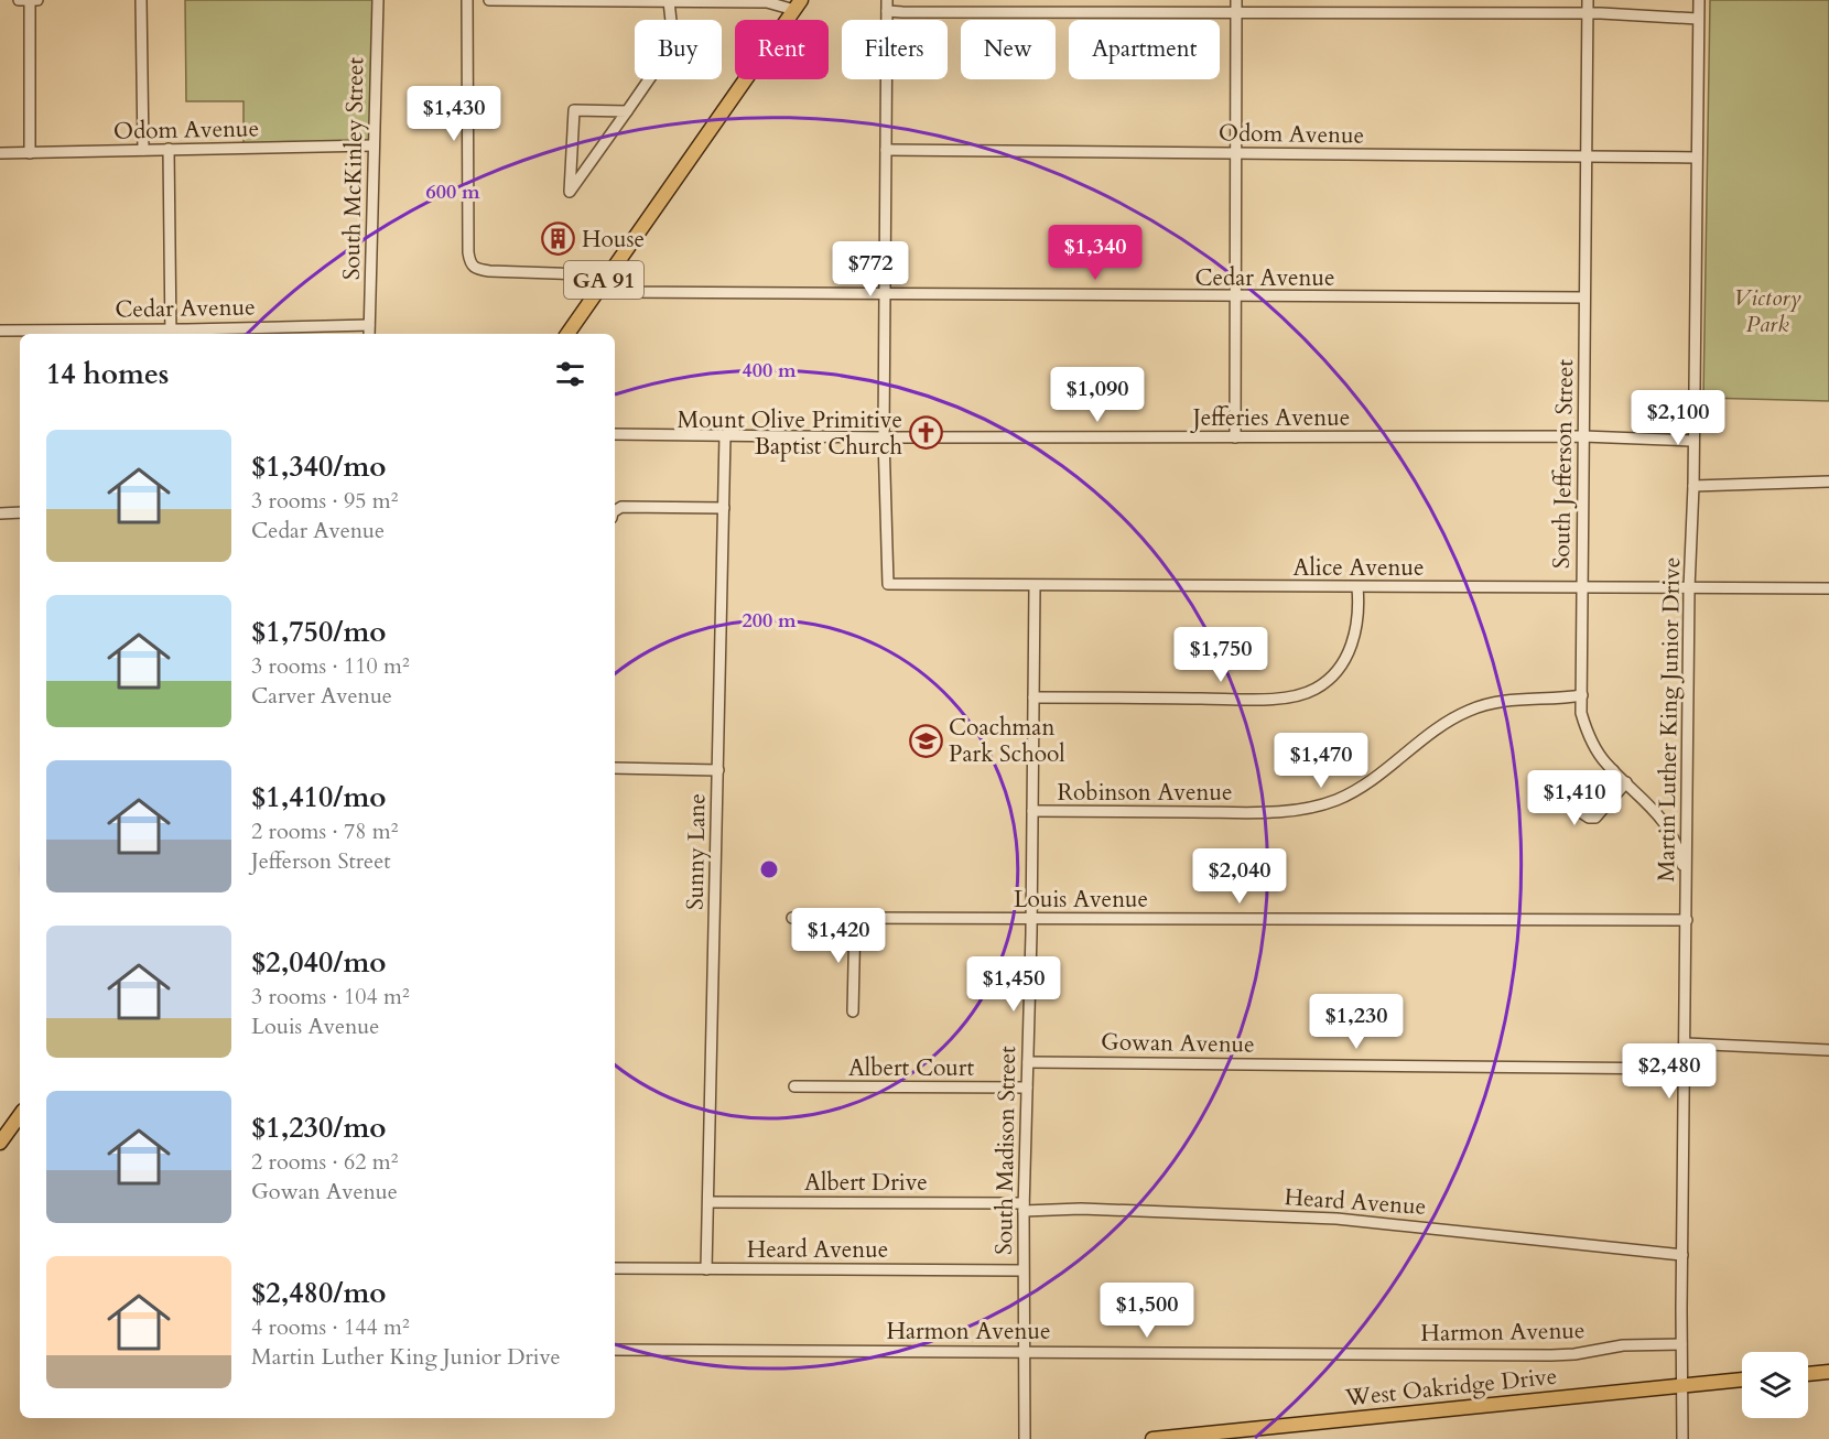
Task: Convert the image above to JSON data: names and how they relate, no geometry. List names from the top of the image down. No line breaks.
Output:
{"streets":{"main road":["GA 91","West Oakridge Drive"],"street":["Odom Avenue","South McKinley Street","Cedar Avenue","Jefferies Avenue","South Jefferson Street","Alice Avenue","Martin Luther King Junior Drive","Robinson Avenue","Sunny Lane","Louis Avenue","Gowan Avenue","Albert Court","South Madison Street","Albert Drive","Heard Avenue","Harmon Avenue"]},"crossings":[["Odom Avenue","South McKinley Street"],["Odom Avenue","South Jefferson Street"],["Odom Avenue","Martin Luther King Junior Drive"],["South McKinley Street","Cedar Avenue"],["Cedar Avenue","GA 91"],["Cedar Avenue","South Jefferson Street"],["Jefferies Avenue","South Jefferson Street"],["Jefferies Avenue","Alice Avenue"],["Jefferies Avenue","Martin Luther King Junior Drive"],["Jefferies Avenue","Sunny Lane"],["South Jefferson Street","Alice Avenue"],["South Jefferson Street","Martin Luther King Junior Drive"],["South Jefferson Street","Robinson Avenue"],["Alice Avenue","Martin Luther King Junior Drive"],["Alice Avenue","South Madison Street"],["Martin Luther King Junior Drive","Louis Avenue"],["Martin Luther King Junior Drive","Gowan Avenue"],["Martin Luther King Junior Drive","Heard Avenue"],["Martin Luther King Junior Drive","Harmon Avenue"],["Martin Luther King Junior Drive","West Oakridge Drive"],["Robinson Avenue","South Madison Street"],["Sunny Lane","Albert Drive"],["Sunny Lane","Heard Avenue"],["Louis Avenue","South Madison Street"],["Gowan Avenue","South Madison Street"],["Albert Court","South Madison Street"],["South Madison Street","Albert Drive"],["South Madison Street","Heard Avenue"],["South Madison Street","Harmon Avenue"],["Albert Drive","Heard Avenue"]],"parks":["Victory Park"],"places":{"building":["House"],"church":["Mount Olive Primitive Baptist Church"],"school or university":["Coachman Park School"]},"page":{"chip":["Buy","Rent","Filters","New","Apartment"],"price":["$1,430","$1,340","$772","$1,090","$2,100","$1,750","$1,470","$1,410","$2,040","$1,420","$1,450","$1,230","$2,480","$1,500"],"heading":"14 homes","list":[{"name":"$1,340/mo","note":"3 rooms · 95 m² · Cedar Avenue"},{"name":"$1,750/mo","note":"3 rooms · 110 m² · Carver Avenue"},{"name":"$1,410/mo","note":"2 rooms · 78 m² · Jefferson Street"},{"name":"$2,040/mo","note":"3 rooms · 104 m² · Louis Avenue"},{"name":"$1,230/mo","note":"2 rooms · 62 m² · Gowan Avenue"},{"name":"$2,480/mo","note":"4 rooms · 144 m² · Martin Luther King Junior Drive"}]},"rings":["600 m","400 m","200 m"]}
